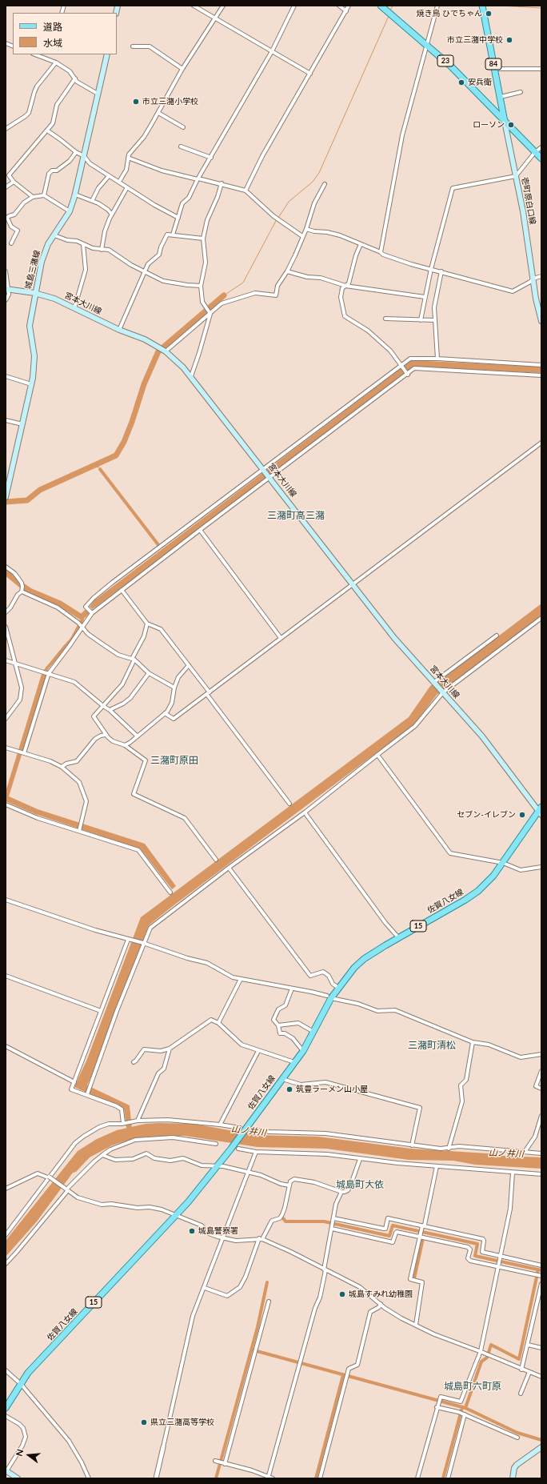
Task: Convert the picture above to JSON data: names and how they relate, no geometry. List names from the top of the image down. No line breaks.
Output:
{"streets":{"main road":["23","84","壱町原白口線","城島三潴線","宮本大川線","佐賀八女線","15"]},"crossings":[["23","84"],["23","壱町原白口線"],["84","壱町原白口線"],["城島三潴線","宮本大川線"],["宮本大川線","佐賀八女線"]],"districts":["三潴町高三潴","三潴町原田","三潴町清松","城島町大依","城島町六町原"],"water":["山ノ井川"],"places":["焼き鳥 ひでちゃん","市立三潴中学校","安兵衛","市立三潴小学校","ローソン","セブン-イレブン","筑豊ラーメン山小屋","城島警察署","城島すみれ幼稚園","県立三潴高等学校"],"legend":["道路","水域"],"north":"left"}
